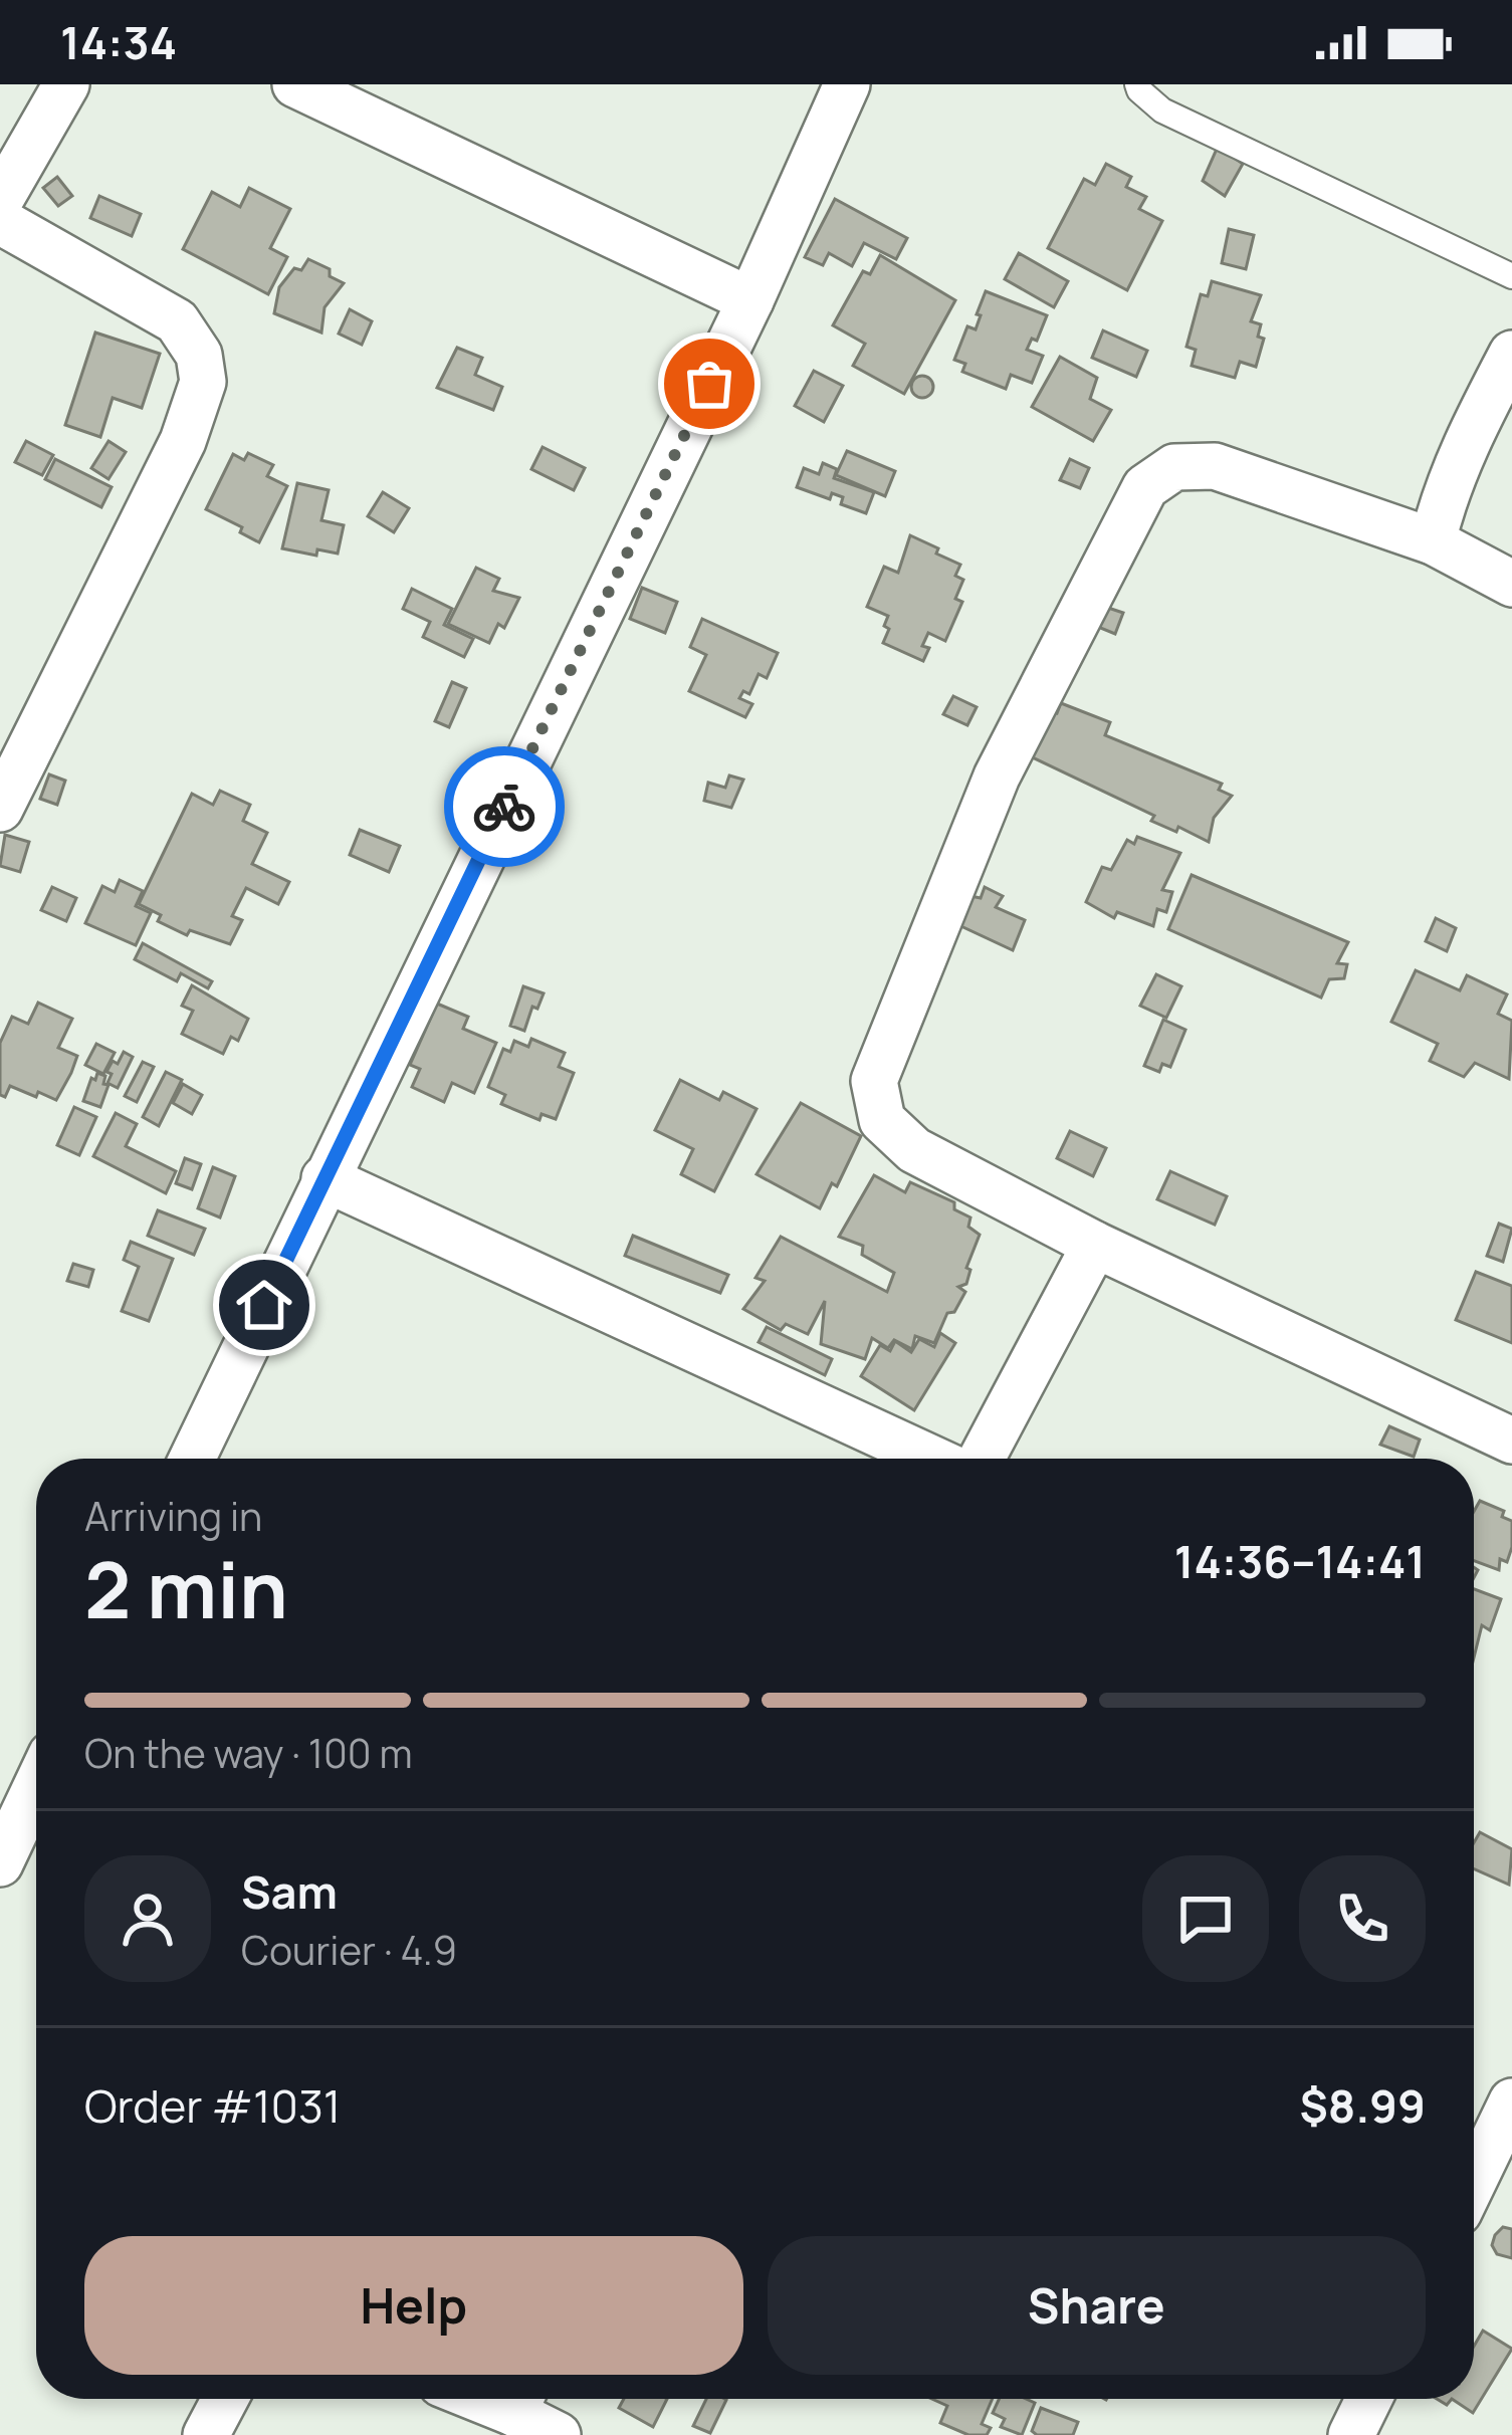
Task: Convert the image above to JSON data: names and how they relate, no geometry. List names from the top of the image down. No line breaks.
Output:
{"page":{"status":"14:34","heading":["2 min","Arriving in","14:36–14:41"],"panel":["Sam","Courier · 4.9","Order #1031","$8.99"],"bar":"On the way · 100 m","buttons":["Help","Share"]}}
